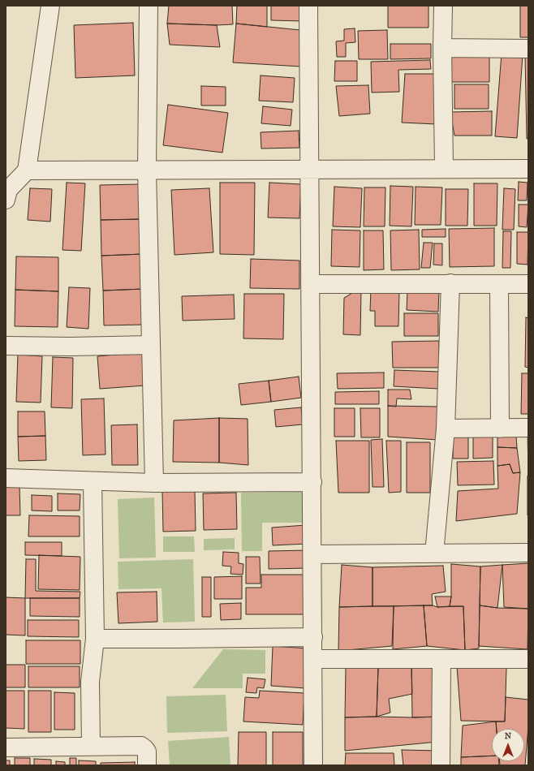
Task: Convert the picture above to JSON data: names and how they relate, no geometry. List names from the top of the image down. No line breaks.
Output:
{"north":"top"}
